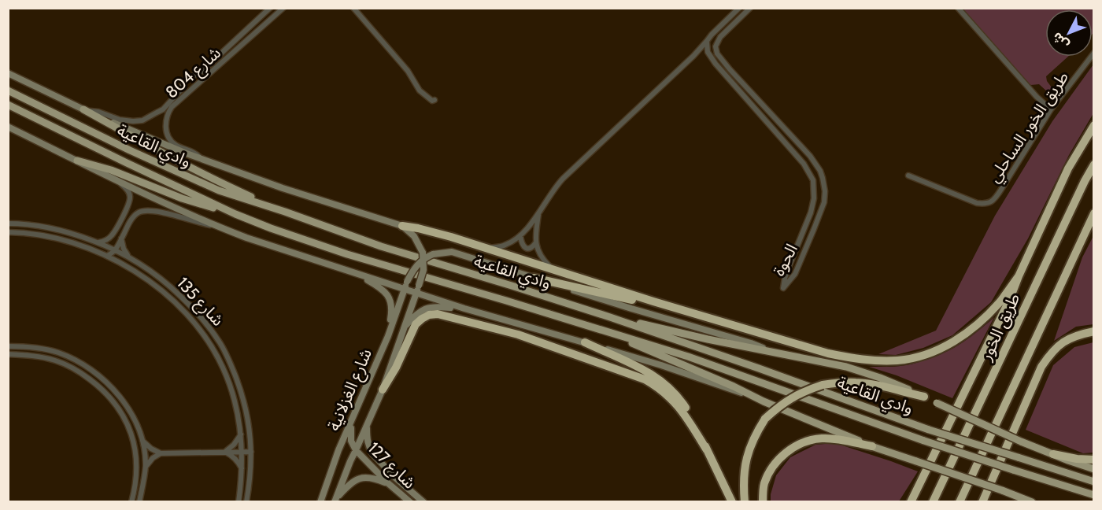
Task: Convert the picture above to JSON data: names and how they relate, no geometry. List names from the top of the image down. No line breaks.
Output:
{"streets":{"highway":["طريق الخور"],"main road":["وادي القاعية"],"street":["شارع 804","طريق الخور الساحلي","الحوة","شارع 135","شارع الغزلانية","شارع 127"]},"crossings":[["شارع 804","وادي القاعية"],["شارع الغزلانية","شارع 127"]],"north":"bottom left"}
